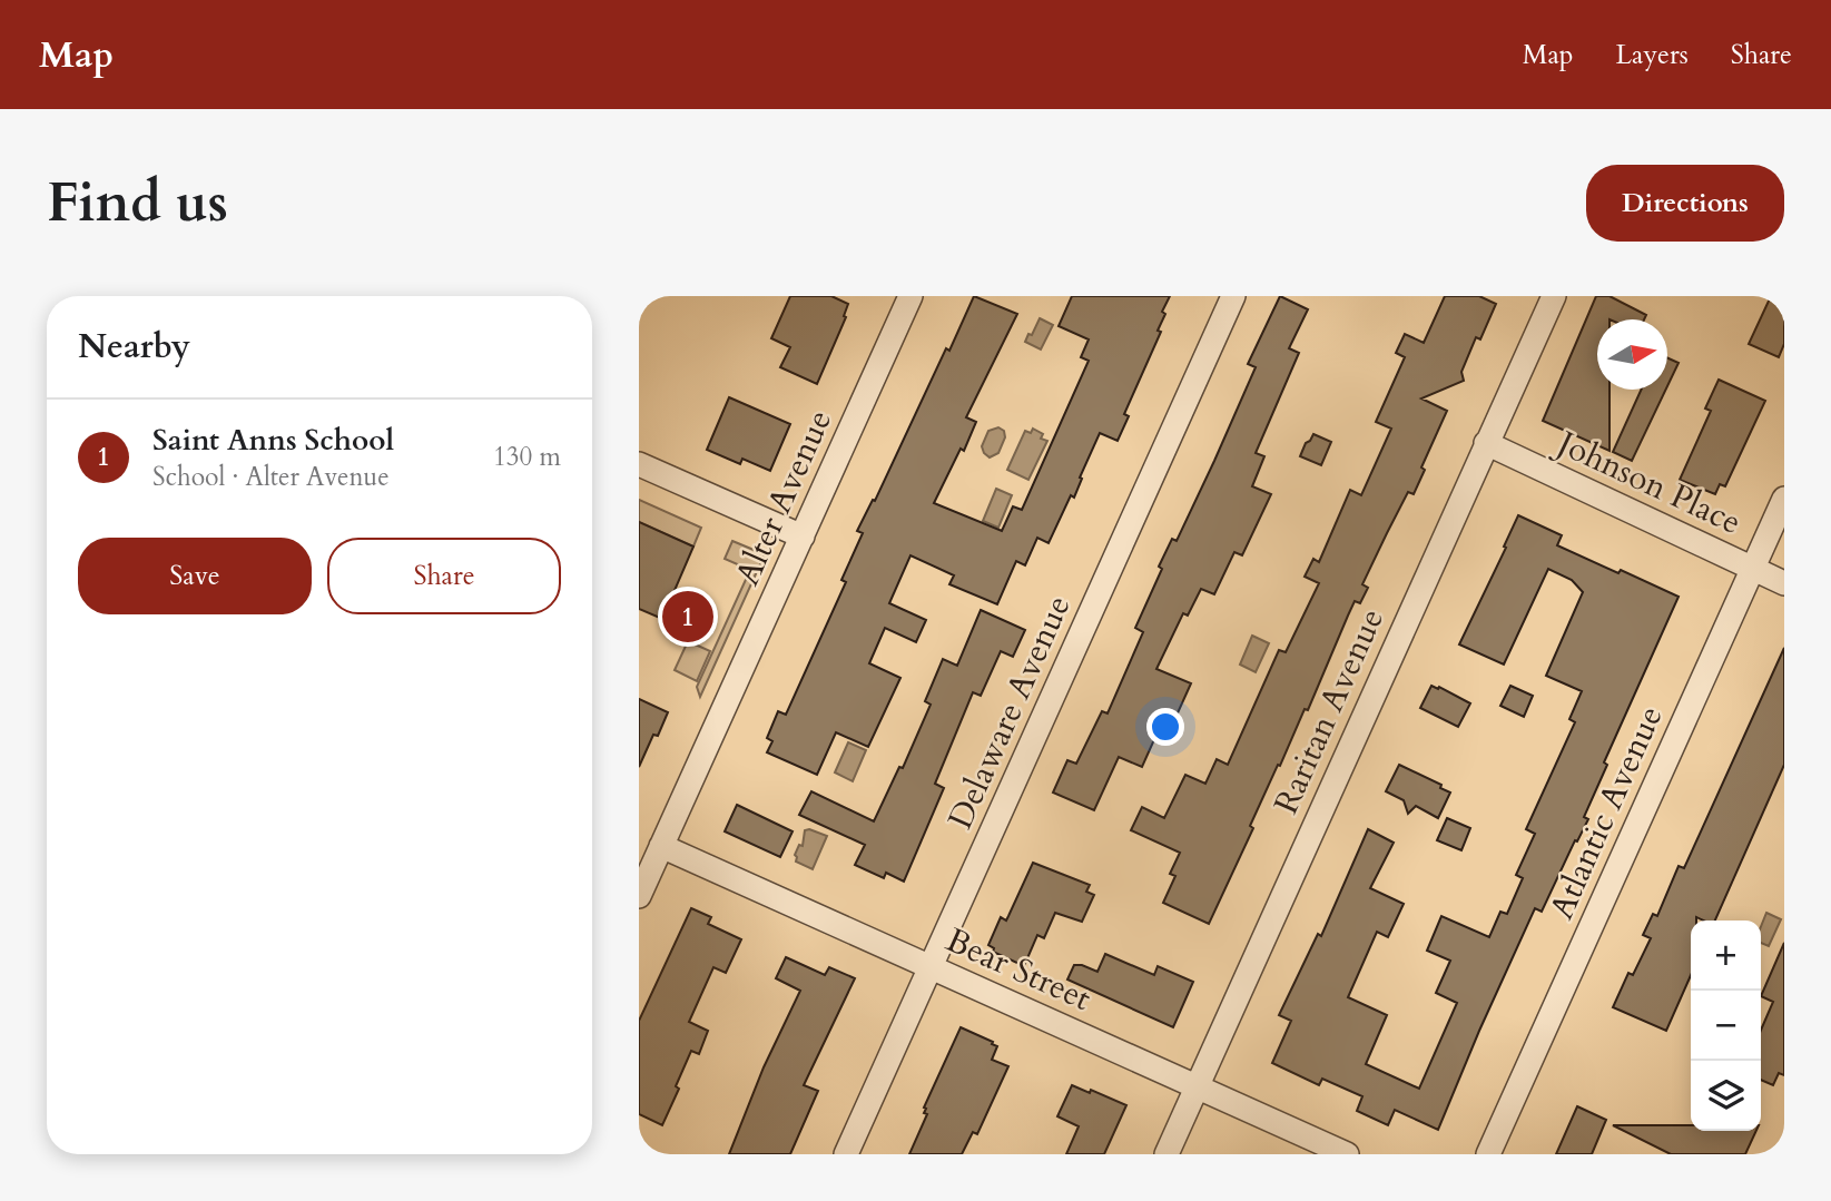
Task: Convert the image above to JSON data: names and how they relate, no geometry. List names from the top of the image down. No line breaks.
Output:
{"streets":{"street":["Johnson Place","Alter Avenue","Raritan Avenue","Delaware Avenue","Atlantic Avenue","Bear Street"]},"crossings":[["Johnson Place","Raritan Avenue"],["Johnson Place","Atlantic Avenue"],["Alter Avenue","Bear Street"],["Raritan Avenue","Bear Street"],["Delaware Avenue","Bear Street"]],"north":"right","page":{"header":"Map","nav":["Map","Layers","Share"],"buttons":["Directions",["Save","Share"]],"title":"Find us","heading":"Nearby","list":[{"mark":"1","name":"Saint Anns School","note":"School · Alter Avenue","value":"130 m"}],"pins":"1","map_buttons":["+","−"]}}
